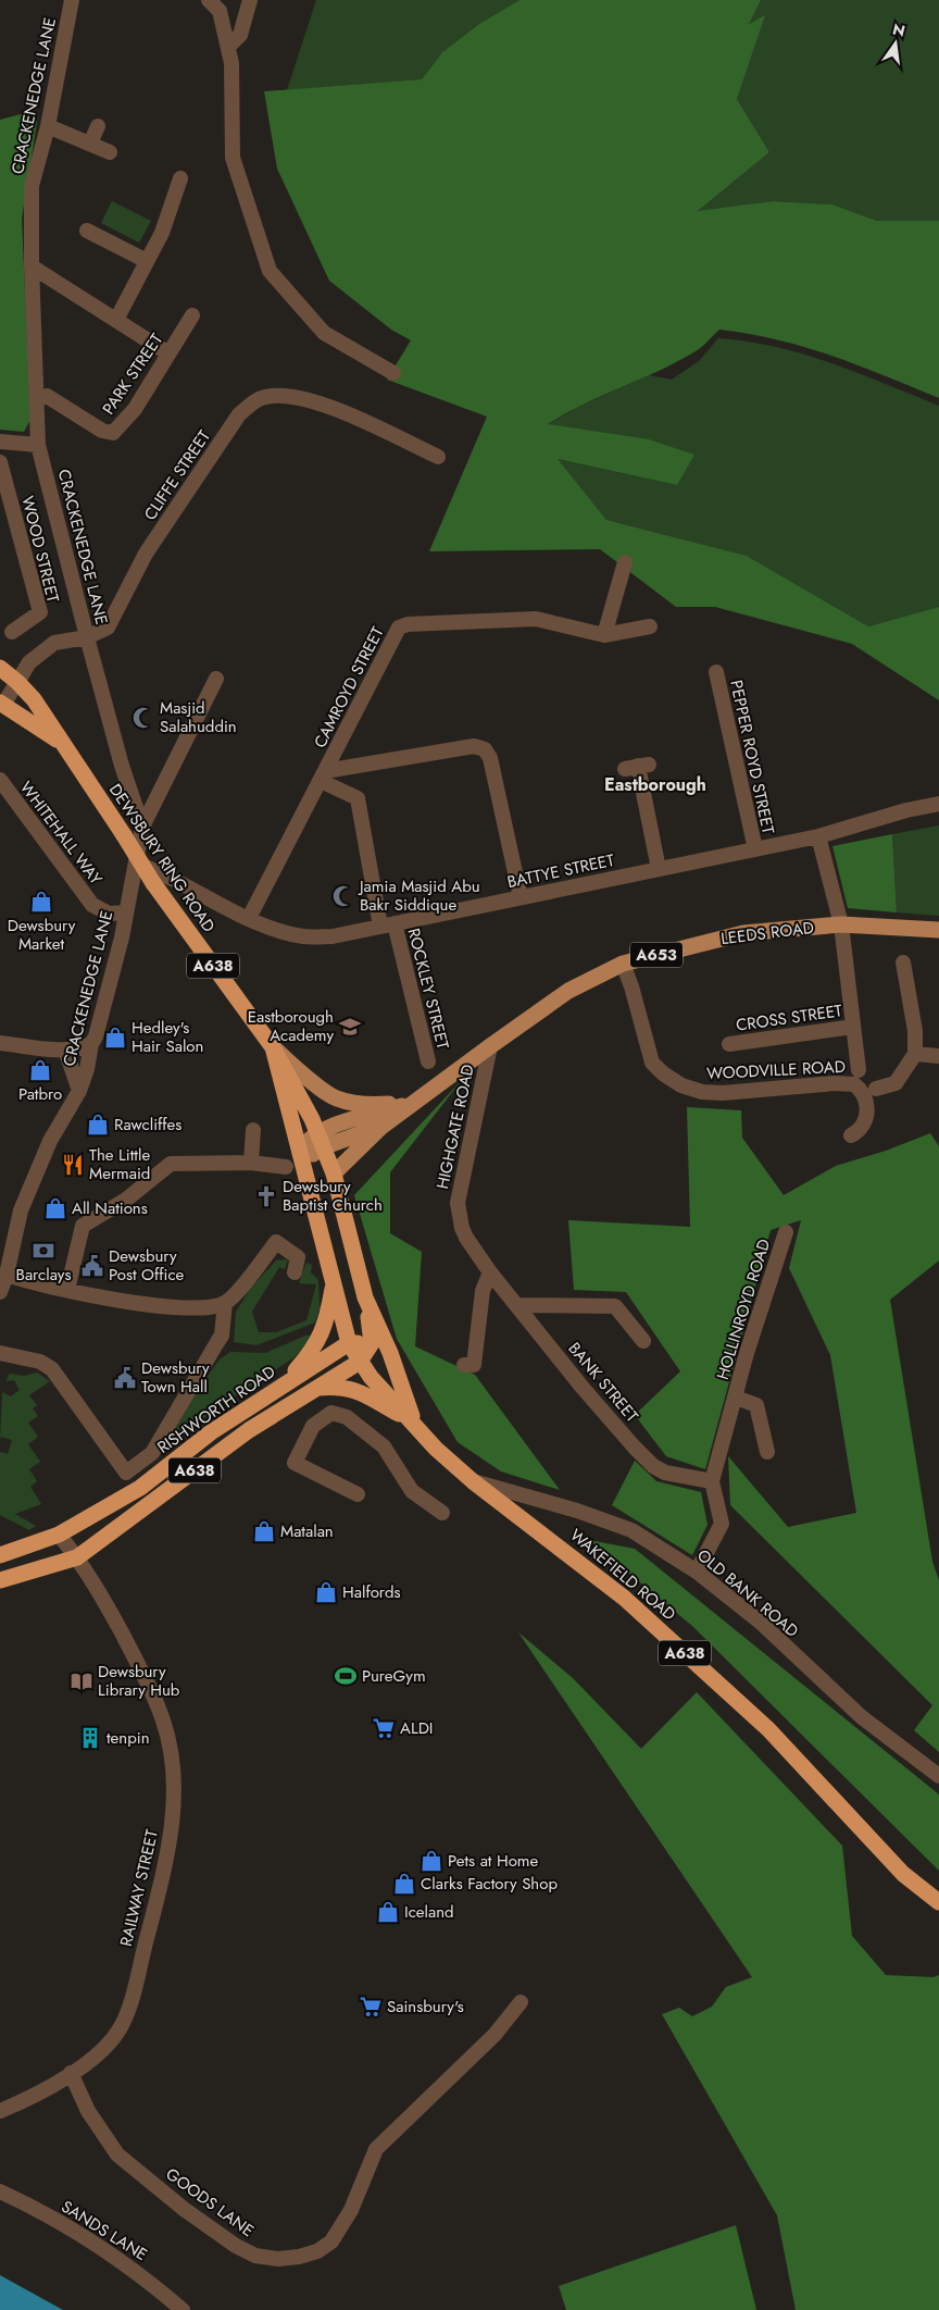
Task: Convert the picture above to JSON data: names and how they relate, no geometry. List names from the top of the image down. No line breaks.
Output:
{"streets":{"highway":["DEWSBURY RING ROAD","A638","RISHWORTH ROAD","WAKEFIELD ROAD"],"main road":["LEEDS ROAD","A653"],"street":["CRACKENEDGE LANE","PARK STREET","CLIFFE STREET","WOOD STREET","CAMROYD STREET","PEPPER ROYD STREET","WHITEHALL WAY","BATTYE STREET","ROCKLEY STREET","CROSS STREET","WOODVILLE ROAD","HIGHGATE ROAD","HOLLINROYD ROAD","BANK STREET","OLD BANK ROAD","RAILWAY STREET","GOODS LANE","SANDS LANE"]},"crossings":[["CRACKENEDGE LANE","PARK STREET"],["CRACKENEDGE LANE","CLIFFE STREET"],["CRACKENEDGE LANE","WHITEHALL WAY"],["CRACKENEDGE LANE","BATTYE STREET"],["CLIFFE STREET","DEWSBURY RING ROAD"],["CAMROYD STREET","BATTYE STREET"],["CAMROYD STREET","ROCKLEY STREET"],["PEPPER ROYD STREET","BATTYE STREET"],["DEWSBURY RING ROAD","LEEDS ROAD"],["DEWSBURY RING ROAD","A638"],["DEWSBURY RING ROAD","RISHWORTH ROAD"],["DEWSBURY RING ROAD","WAKEFIELD ROAD"],["BATTYE STREET","ROCKLEY STREET"],["LEEDS ROAD","WOODVILLE ROAD"],["LEEDS ROAD","HIGHGATE ROAD"],["A638","RISHWORTH ROAD"],["A638","WAKEFIELD ROAD"],["A638","RAILWAY STREET"],["HIGHGATE ROAD","BANK STREET"],["HOLLINROYD ROAD","BANK STREET"],["HOLLINROYD ROAD","OLD BANK ROAD"],["RISHWORTH ROAD","RAILWAY STREET"],["WAKEFIELD ROAD","OLD BANK ROAD"],["RAILWAY STREET","GOODS LANE"]],"districts":["Eastborough"],"places":{"mosque":["Masjid Salahuddin","Jamia Masjid Abu Bakr Siddique"],"shop":["Dewsbury Market","Hedley's Hair Salon","Patbro","Rawcliffes","All Nations","Matalan","Halfords","Pets at Home","Clarks Factory Shop","Iceland"],"school or university":["Eastborough Academy"],"restaurant":["The Little Mermaid"],"church":["Dewsbury Baptist Church"],"bank":["Barclays"],"public building":["Dewsbury Post Office","Dewsbury Town Hall"],"sports":["PureGym"],"library":["Dewsbury Library Hub"],"supermarket":["ALDI","Sainsbury's"],"building":["tenpin"]},"north":"top"}
